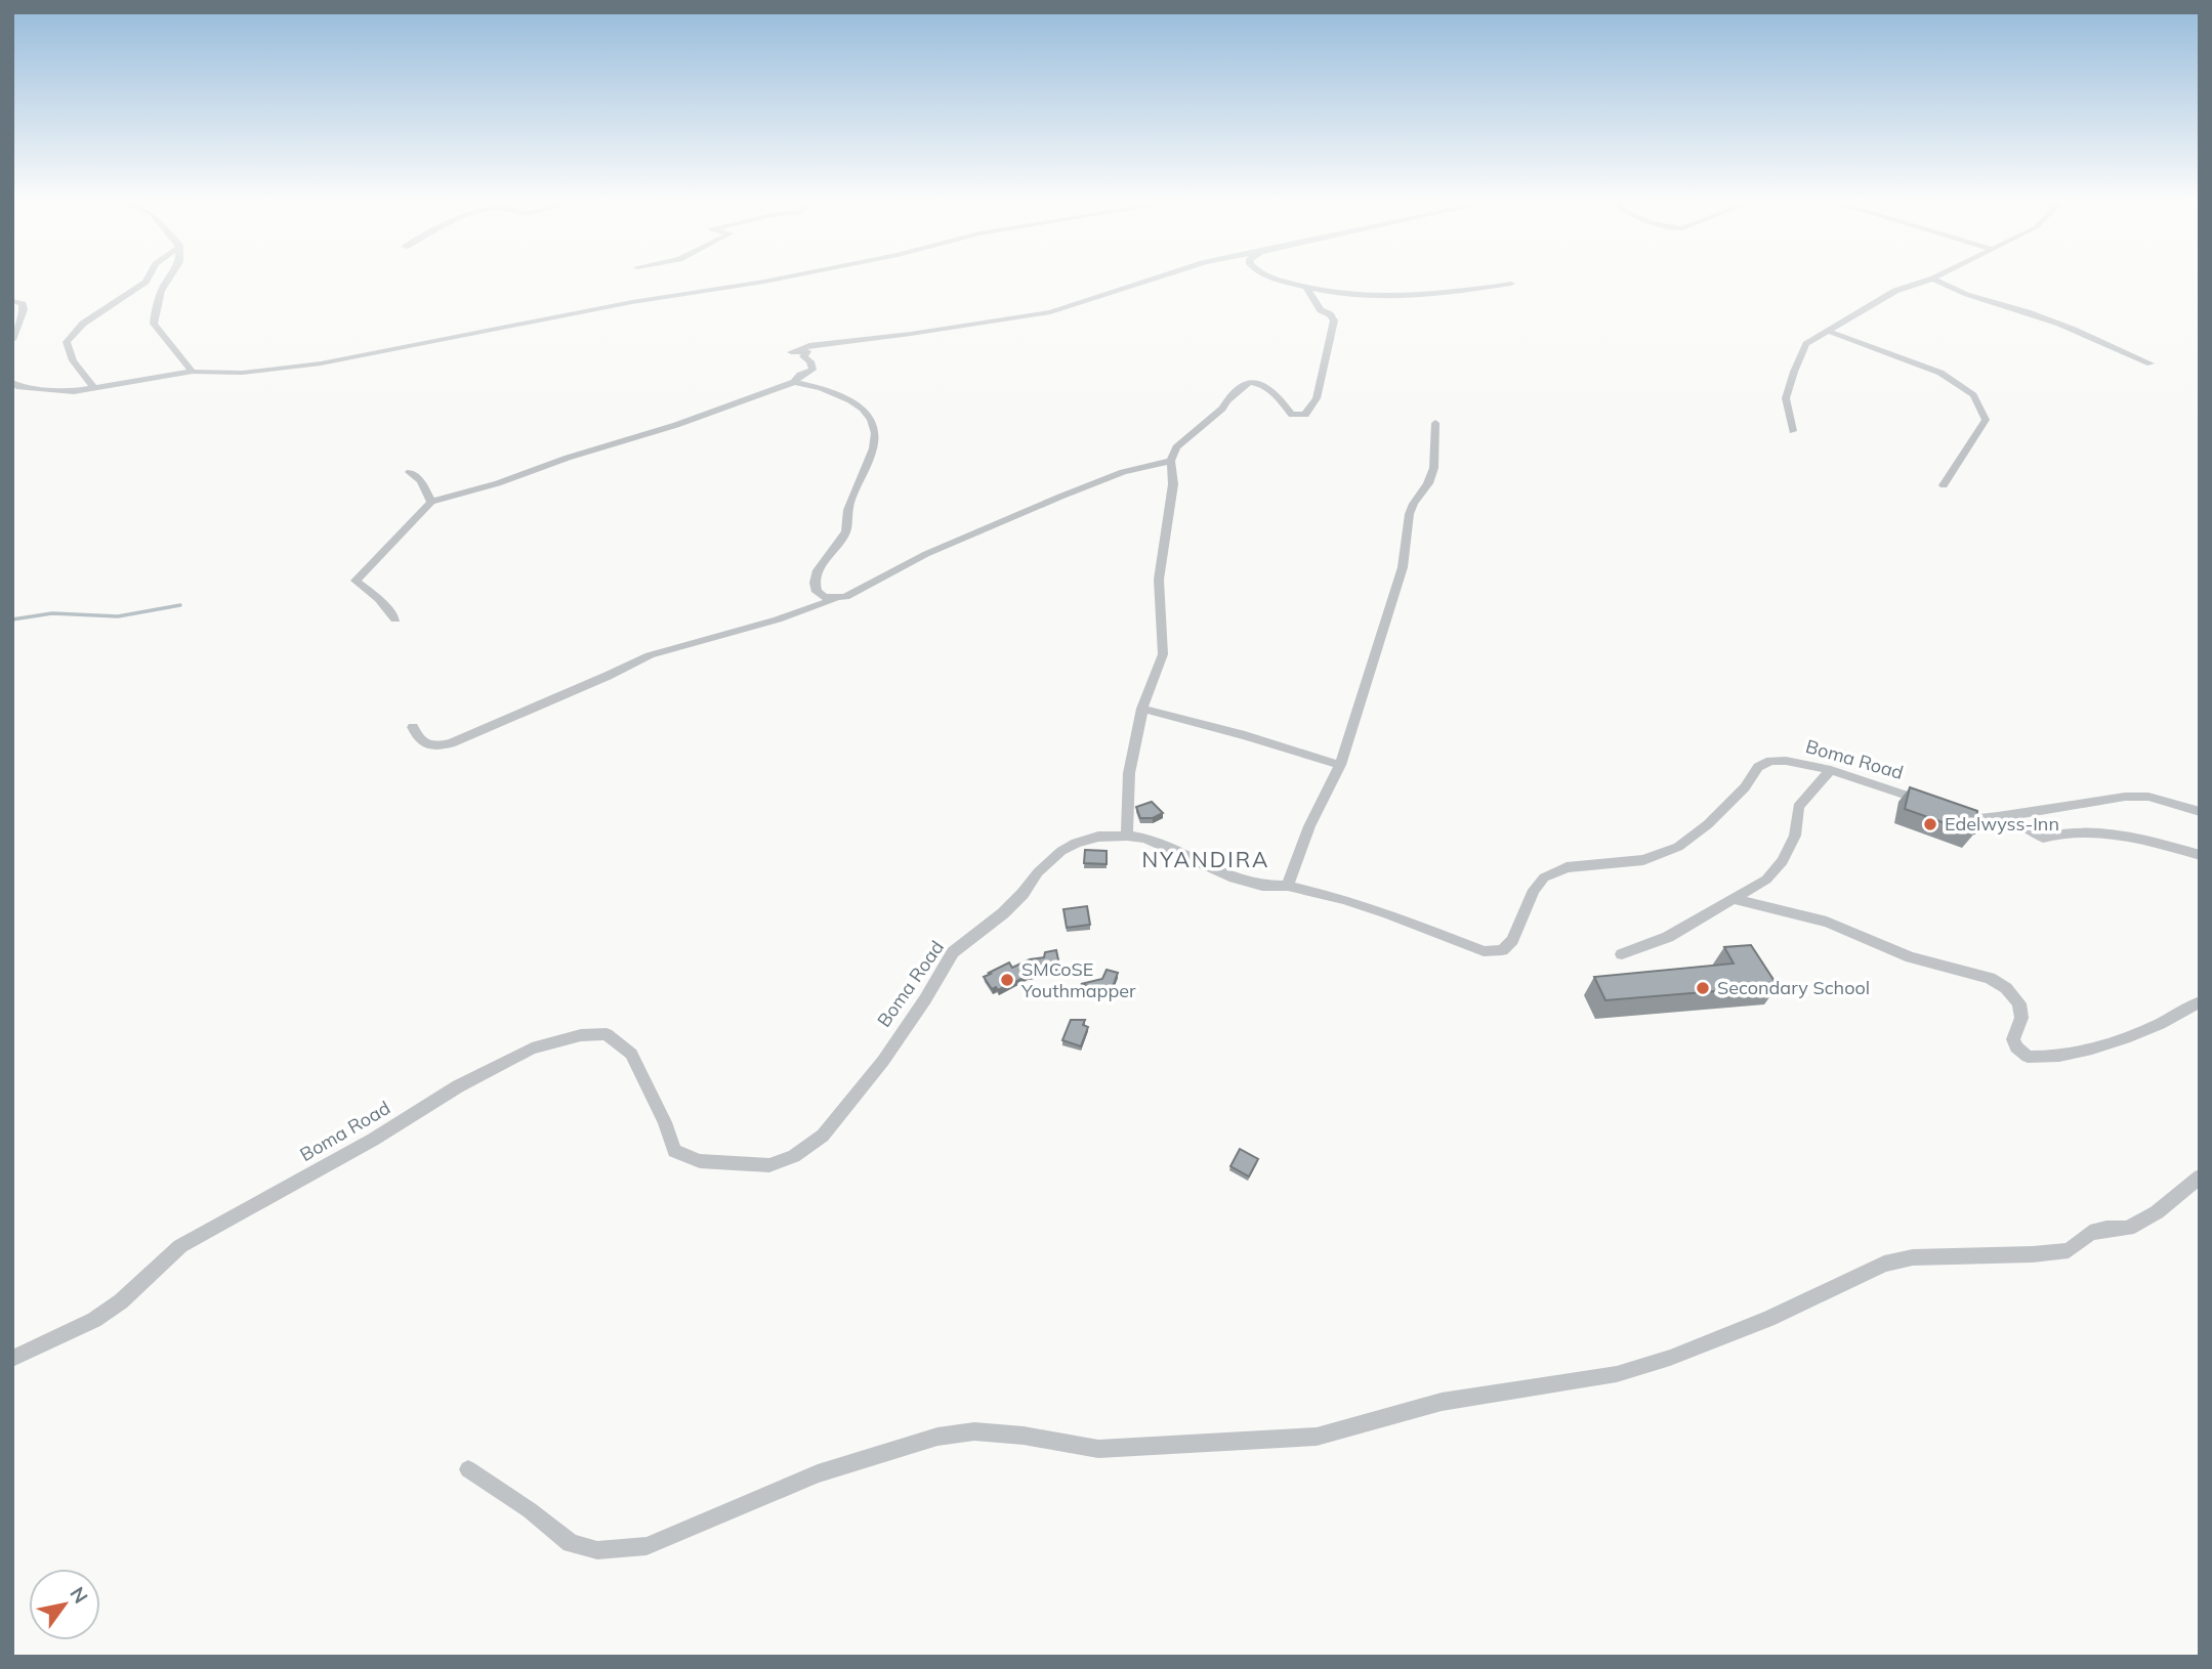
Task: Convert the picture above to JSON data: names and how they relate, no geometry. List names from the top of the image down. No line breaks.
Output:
{"streets":{"street":["Boma Road"]},"districts":["NYANDIRA"],"places":["Edelwyss-Inn","SMCoSE Youthmapper","Secondary School"],"north":"top right"}
